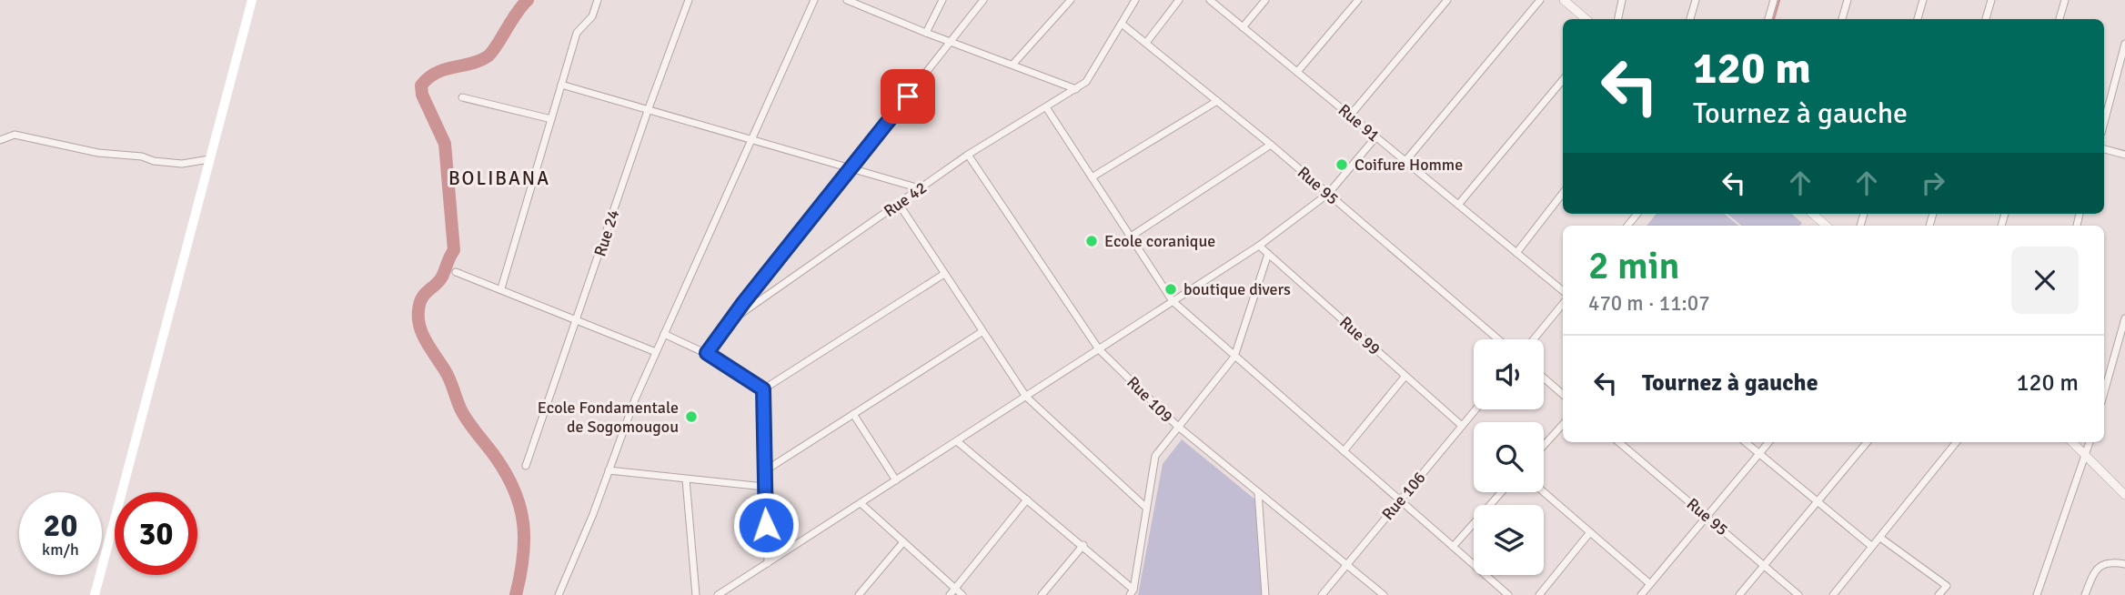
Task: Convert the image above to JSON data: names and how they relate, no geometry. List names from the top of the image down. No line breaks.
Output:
{"streets":{"street":["Rue 91","Rue 95","Rue 42","Rue 24","Rue 99","Rue 109","Rue 106"]},"crossings":[["Rue 95","Rue 42"],["Rue 42","Rue 109"],["Rue 99","Rue 106"],["Rue 109","Rue 106"]],"districts":["BOLIBANA"],"places":["Coifure Homme","Ecole coranique","boutique divers","Ecole Fondamentale de Sogomougou"],"page":{"turn":["120 m","Tournez à gauche"],"heading":["2 min","470 m · 11:07"],"list":[{"name":"Tournez à gauche","value":"120 m"}],"speed":"20 km/h","limit":"30"}}
